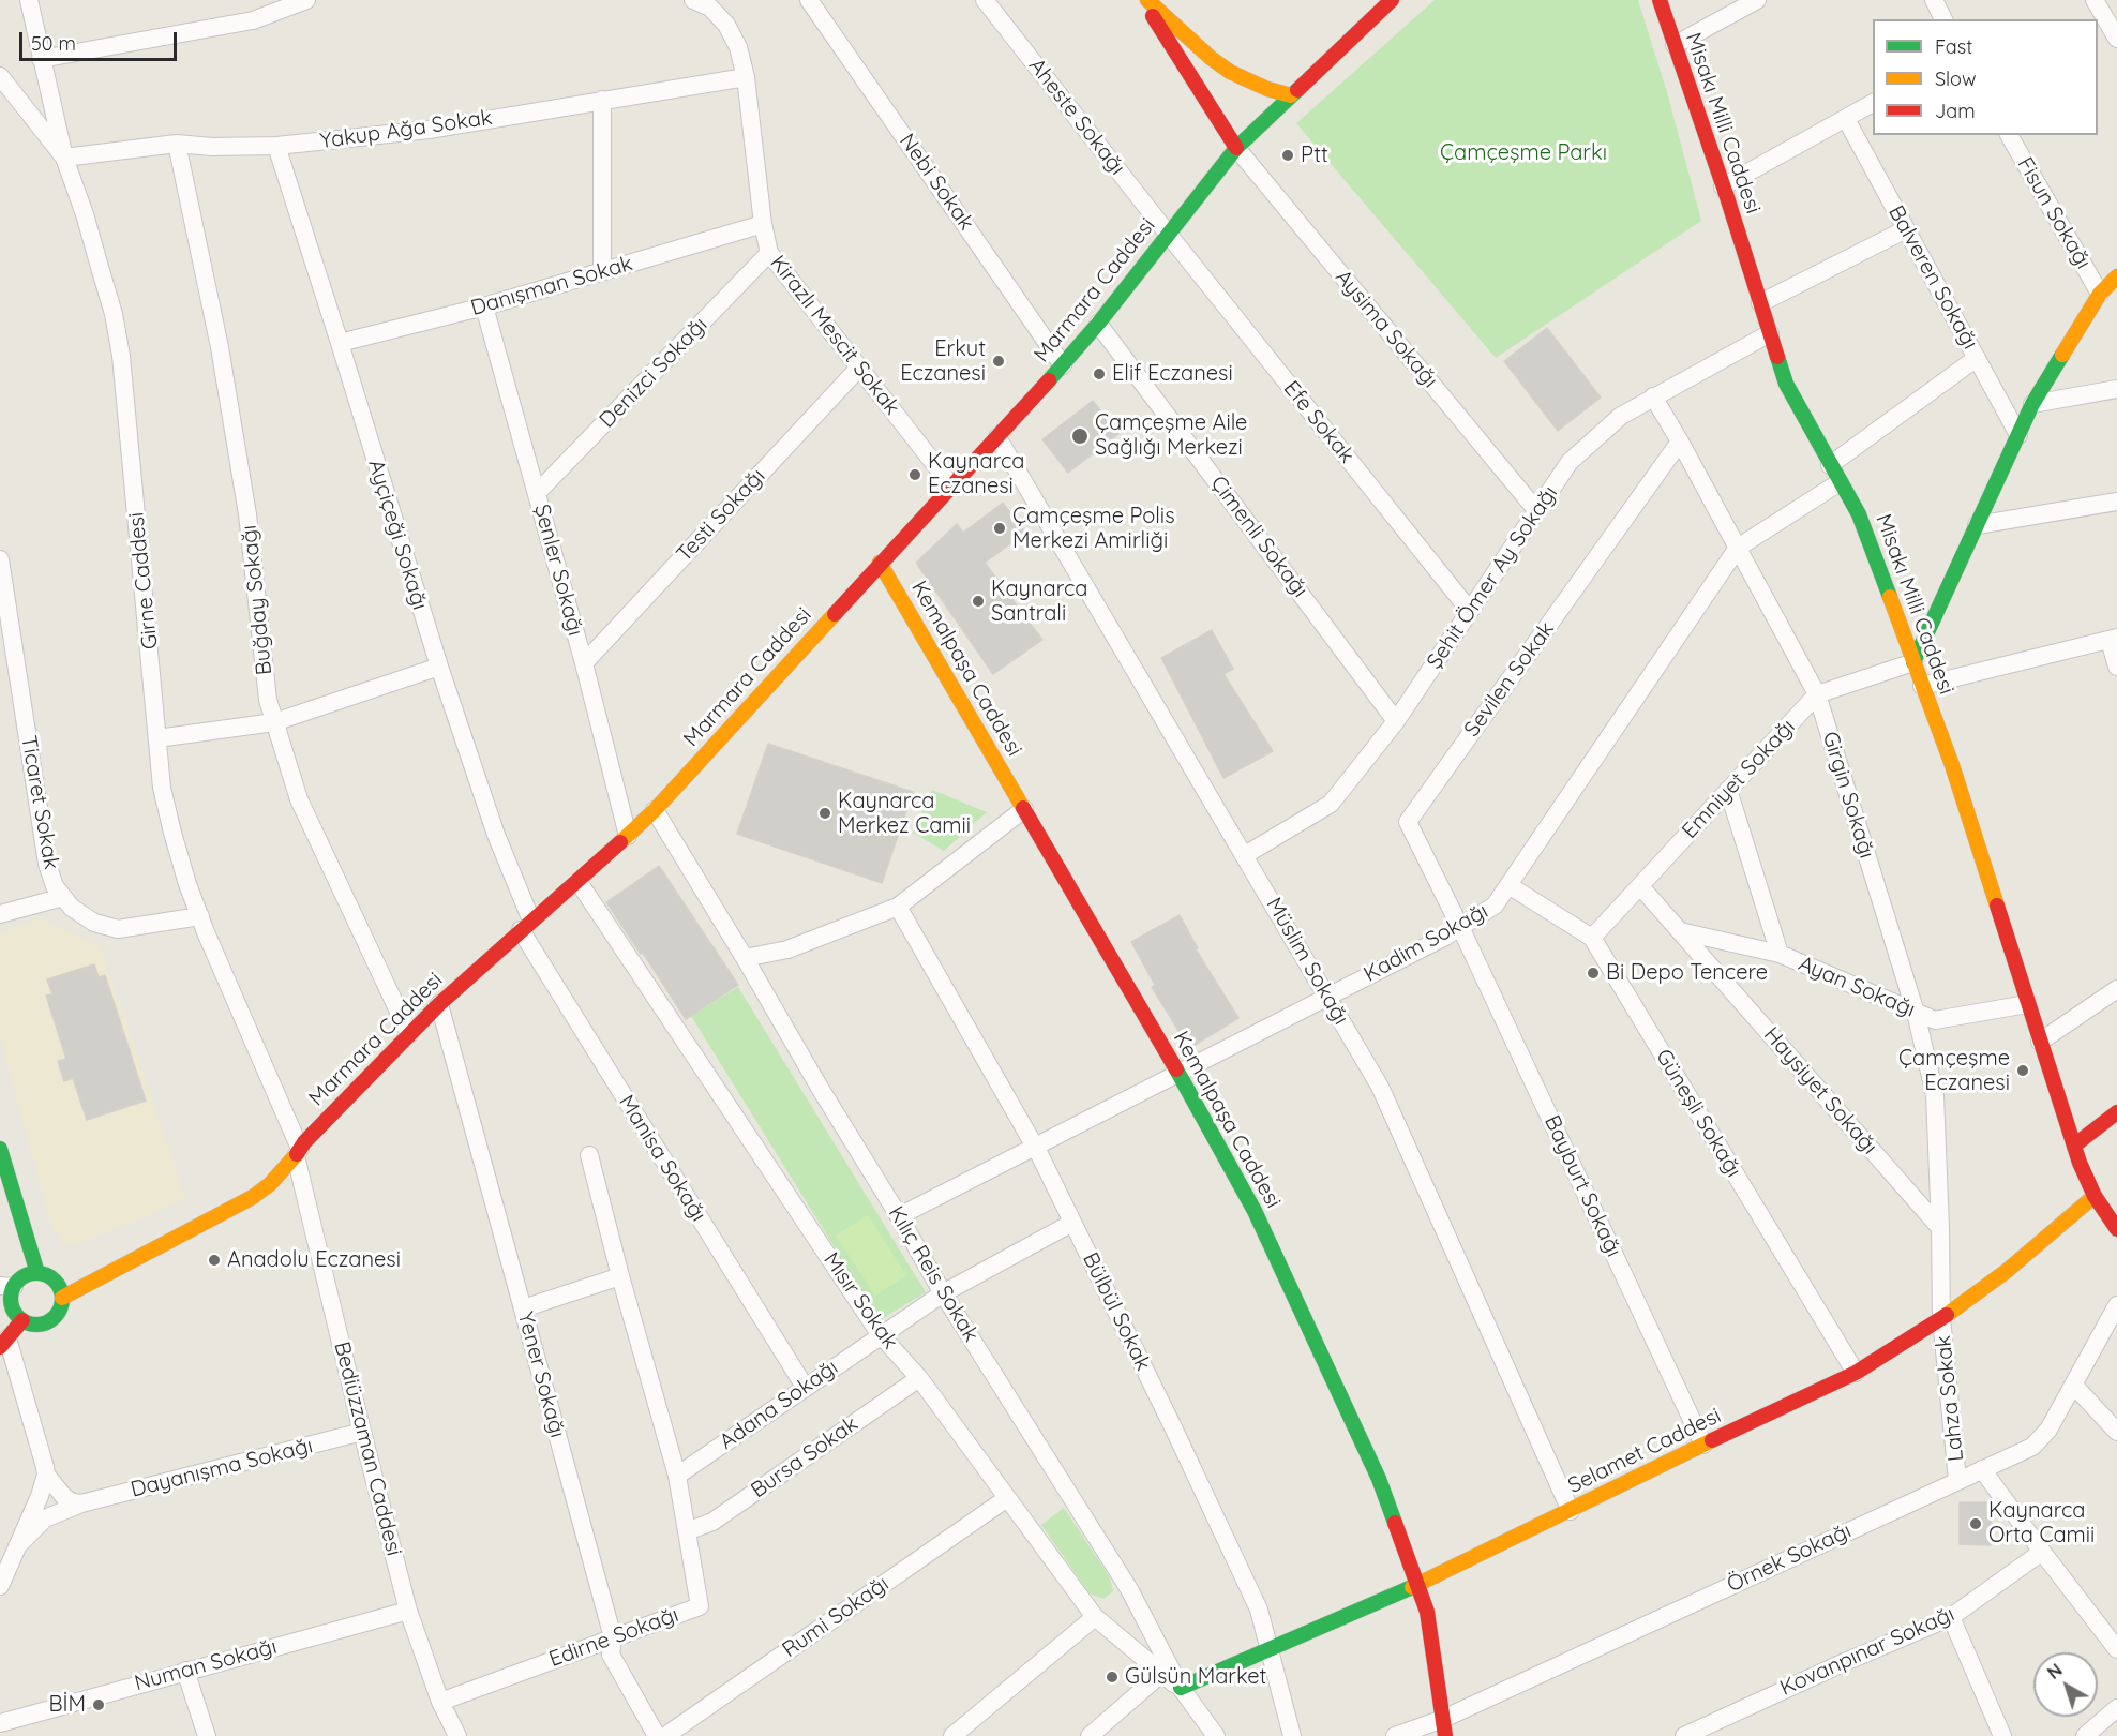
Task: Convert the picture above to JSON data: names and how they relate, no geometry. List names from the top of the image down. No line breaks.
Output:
{"streets":{"street":["Aheste Sokağı","Misakı Milli Caddesi","Yakup Ağa Sokak","Nebi Sokak","Fisun Sokağı","Balveren Sokağı","Danışman Sokak","Marmara Caddesi","Aysima Sokağı","Kirazlı Mescit Sokak","Denizci Sokağı","Efe Sokak","Testi Sokağı","Ayçiçeği Sokağı","Çimenli Sokağı","Şenler Sokağı","Şehit Ömer Ay Sokağı","Girne Caddesi","Buğday Sokağı","Kemalpaşa Caddesi","Sevilen Sokak","Emniyet Sokağı","Girgin Sokağı","Ticaret Sokak","Kadim Sokağı","Müslim Sokağı","Ayan Sokağı","Haysiyet Sokağı","Güneşli Sokağı","Manisa Sokağı","Bayburt Sokağı","Kılıç Reis Sokak","Mısır Sokak","Bülbül Sokak","Yener Sokağı","Lahza Sokak","Adana Sokağı","Bediüzzaman Caddesi","Selamet Caddesi","Bursa Sokak","Dayanışma Sokağı","Örnek Sokağı","Rumi Sokağı","Edirne Sokağı","Kovanpınar Sokağı","Numan Sokağı"]},"crossings":[["Aheste Sokağı","Marmara Caddesi"],["Aheste Sokağı","Efe Sokak"],["Misakı Milli Caddesi","Şehit Ömer Ay Sokağı"],["Misakı Milli Caddesi","Emniyet Sokağı"],["Misakı Milli Caddesi","Kadim Sokağı"],["Misakı Milli Caddesi","Ayan Sokağı"],["Misakı Milli Caddesi","Selamet Caddesi"],["Yakup Ağa Sokak","Kirazlı Mescit Sokak"],["Yakup Ağa Sokak","Ayçiçeği Sokağı"],["Yakup Ağa Sokak","Girne Caddesi"],["Yakup Ağa Sokak","Buğday Sokağı"],["Nebi Sokak","Marmara Caddesi"],["Danışman Sokak","Kirazlı Mescit Sokak"],["Danışman Sokak","Ayçiçeği Sokağı"],["Danışman Sokak","Şenler Sokağı"],["Marmara Caddesi","Aysima Sokağı"],["Marmara Caddesi","Kirazlı Mescit Sokak"],["Marmara Caddesi","Efe Sokak"],["Marmara Caddesi","Ayçiçeği Sokağı"],["Marmara Caddesi","Çimenli Sokağı"],["Marmara Caddesi","Şenler Sokağı"],["Marmara Caddesi","Girne Caddesi"],["Marmara Caddesi","Buğday Sokağı"],["Marmara Caddesi","Kemalpaşa Caddesi"],["Marmara Caddesi","Müslim Sokağı"],["Marmara Caddesi","Manisa Sokağı"],["Marmara Caddesi","Kılıç Reis Sokak"],["Marmara Caddesi","Mısır Sokak"],["Marmara Caddesi","Yener Sokağı"],["Marmara Caddesi","Bediüzzaman Caddesi"],["Aysima Sokağı","Şehit Ömer Ay Sokağı"],["Kirazlı Mescit Sokak","Denizci Sokağı"],["Kirazlı Mescit Sokak","Testi Sokağı"],["Denizci Sokağı","Şenler Sokağı"],["Efe Sokak","Şehit Ömer Ay Sokağı"],["Testi Sokağı","Şenler Sokağı"],["Ayçiçeği Sokağı","Manisa Sokağı"],["Çimenli Sokağı","Şehit Ömer Ay Sokağı"],["Şehit Ömer Ay Sokağı","Girgin Sokağı"],["Şehit Ömer Ay Sokağı","Müslim Sokağı"],["Girne Caddesi","Ticaret Sokak"],["Girne Caddesi","Bediüzzaman Caddesi"],["Kemalpaşa Caddesi","Kadim Sokağı"],["Kemalpaşa Caddesi","Selamet Caddesi"],["Kemalpaşa Caddesi","Örnek Sokağı"],["Sevilen Sokak","Girgin Sokağı"],["Sevilen Sokak","Kadim Sokağı"],["Sevilen Sokak","Bayburt Sokağı"],["Emniyet Sokağı","Girgin Sokağı"],["Emniyet Sokağı","Ayan Sokağı"],["Emniyet Sokağı","Haysiyet Sokağı"],["Emniyet Sokağı","Güneşli Sokağı"],["Girgin Sokağı","Kadim Sokağı"],["Girgin Sokağı","Ayan Sokağı"],["Girgin Sokağı","Haysiyet Sokağı"],["Kadim Sokağı","Müslim Sokağı"],["Kadim Sokağı","Güneşli Sokağı"],["Kadim Sokağı","Bayburt Sokağı"],["Kadim Sokağı","Kılıç Reis Sokak"],["Kadim Sokağı","Bülbül Sokak"],["Müslim Sokağı","Selamet Caddesi"],["Güneşli Sokağı","Selamet Caddesi"],["Manisa Sokağı","Adana Sokağı"],["Bayburt Sokağı","Selamet Caddesi"],["Kılıç Reis Sokak","Mısır Sokak"],["Kılıç Reis Sokak","Adana Sokağı"],["Kılıç Reis Sokak","Selamet Caddesi"],["Mısır Sokak","Adana Sokağı"],["Mısır Sokak","Selamet Caddesi"],["Mısır Sokak","Bursa Sokak"],["Mısır Sokak","Rumi Sokağı"],["Bülbül Sokak","Adana Sokağı"],["Bülbül Sokak","Selamet Caddesi"],["Yener Sokağı","Edirne Sokağı"],["Lahza Sokak","Selamet Caddesi"],["Lahza Sokak","Örnek Sokağı"],["Adana Sokağı","Edirne Sokağı"],["Bediüzzaman Caddesi","Dayanışma Sokağı"],["Bediüzzaman Caddesi","Edirne Sokağı"],["Bediüzzaman Caddesi","Numan Sokağı"],["Bursa Sokak","Edirne Sokağı"]],"parks":["Çamçeşme Parkı"],"places":["Ptt","Erkut Eczanesi","Elif Eczanesi","Çamçeşme Aile Sağlığı Merkezi","Kaynarca Eczanesi","Çamçeşme Polis Merkezi Amirliği","Kaynarca Santrali","Kaynarca Merkez Camii","Bi Depo Tencere","Çamçeşme Eczanesi","Anadolu Eczanesi","Kaynarca Orta Camii","Gülsün Market","BİM"],"legend":["Fast","Slow","Jam"],"scale_bar":"50 m","north":"top left"}
